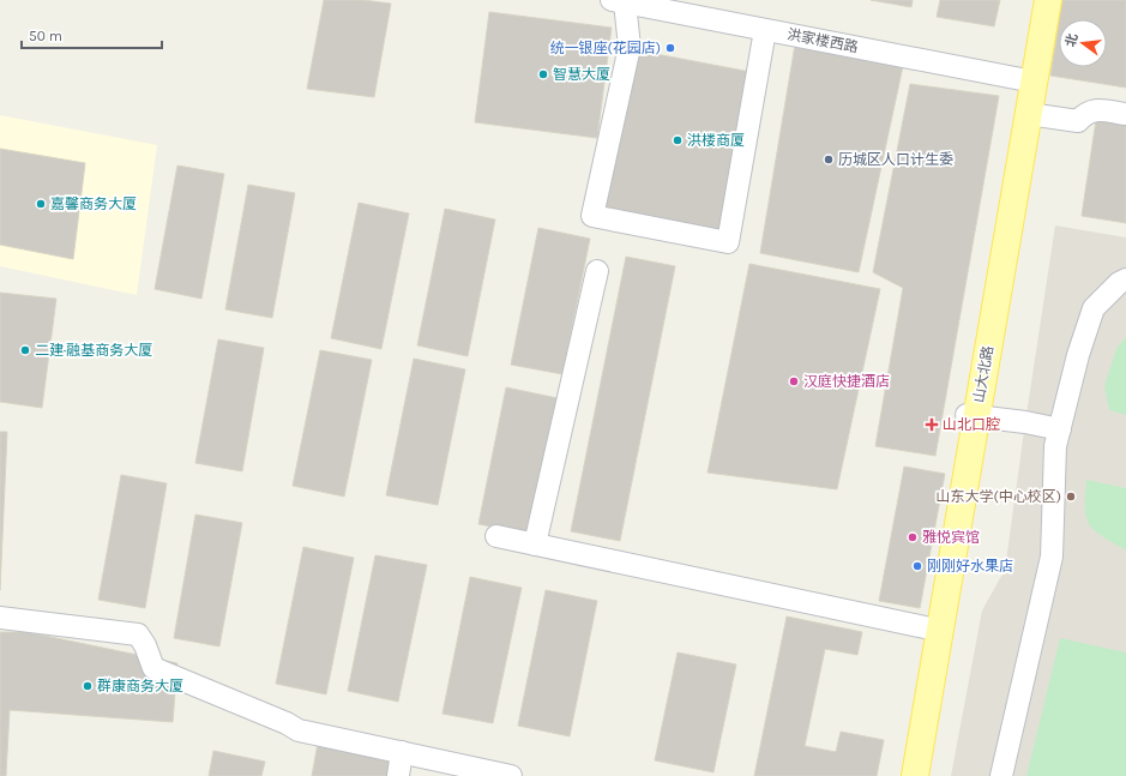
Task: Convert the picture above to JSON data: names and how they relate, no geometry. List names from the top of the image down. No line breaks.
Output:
{"streets":{"main road":["山大北路"],"street":["洪家楼西路"]},"crossings":[["洪家楼西路","山大北路"]],"places":{"other":["统一银座(花园店)","智慧大厦","洪楼商厦","历城区人口计生委","嘉馨商务大厦","二建·融基商务大厦","汉庭快捷酒店","山东大学(中心校区)","雅悦宾馆","刚刚好水果店","群康商务大厦"],"health":["山北口腔"]},"scale_bar":"50 m","north":"left"}
